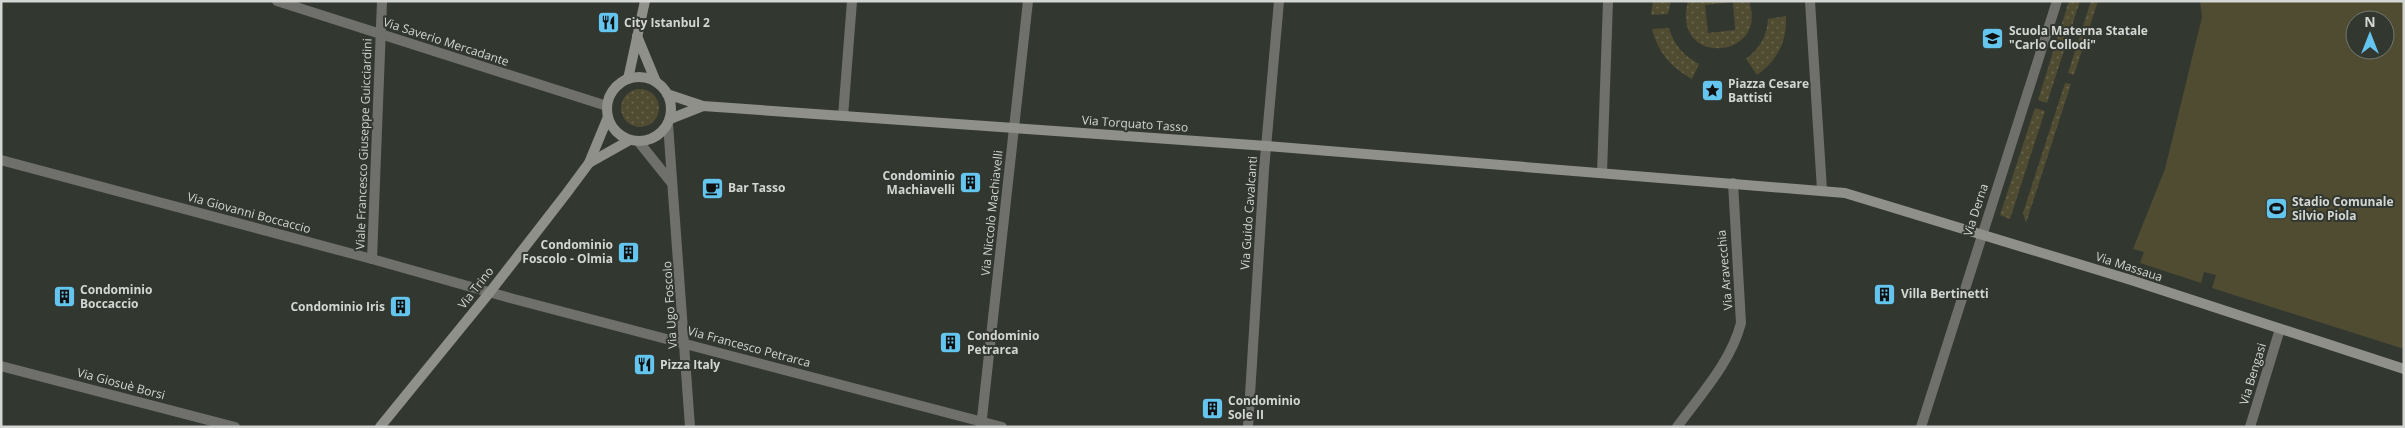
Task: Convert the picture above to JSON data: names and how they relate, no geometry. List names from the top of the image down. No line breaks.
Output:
{"streets":{"street":["Via Saverio Mercadante","Via Torquato Tasso","Viale Francesco Giuseppe Guicciardini","Via Derna","Via Giovanni Boccaccio","Via Niccolò Machiavelli","Via Guido Cavalcanti","Via Massaua","Via Aravecchia","Via Trino","Via Ugo Foscolo","Via Francesco Petrarca","Via Bengasi","Via Giosuè Borsi"]},"crossings":[["Via Saverio Mercadante","Via Torquato Tasso"],["Via Saverio Mercadante","Viale Francesco Giuseppe Guicciardini"],["Via Saverio Mercadante","Via Trino"],["Via Saverio Mercadante","Via Ugo Foscolo"],["Via Torquato Tasso","Via Niccolò Machiavelli"],["Via Torquato Tasso","Via Guido Cavalcanti"],["Via Torquato Tasso","Via Trino"],["Via Torquato Tasso","Via Ugo Foscolo"],["Viale Francesco Giuseppe Guicciardini","Via Giovanni Boccaccio"],["Via Derna","Via Massaua"],["Via Giovanni Boccaccio","Via Trino"],["Via Giovanni Boccaccio","Via Francesco Petrarca"],["Via Niccolò Machiavelli","Via Francesco Petrarca"],["Via Massaua","Via Bengasi"],["Via Trino","Via Ugo Foscolo"],["Via Trino","Via Francesco Petrarca"],["Via Ugo Foscolo","Via Francesco Petrarca"]],"places":{"restaurant":["City Istanbul 2","Pizza Italy"],"school or university":["Scuola Materna Statale \"Carlo Collodi\""],"place":["Piazza Cesare Battisti"],"building":["Condominio Machiavelli","Condominio Foscolo - Olmia","Villa Bertinetti","Condominio Boccaccio","Condominio Iris","Condominio Petrarca","Condominio Sole II"],"cafe":["Bar Tasso"],"sports":["Stadio Comunale Silvio Piola"]},"north":"top"}
